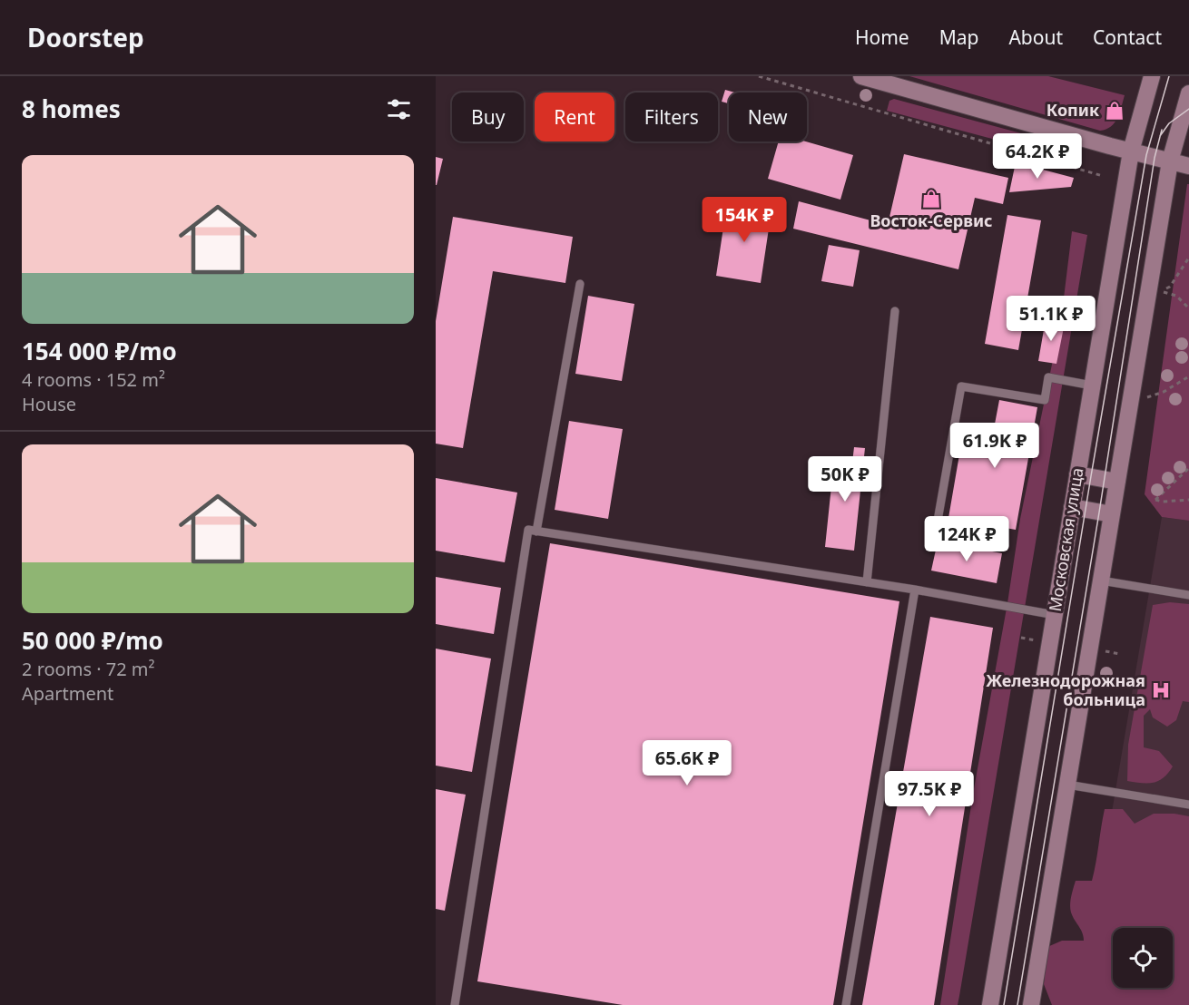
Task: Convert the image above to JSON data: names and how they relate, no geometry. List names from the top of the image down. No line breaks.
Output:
{"streets":{"street":["Московская улица"]},"places":{"shop":["Копик","Восток-Сервис"],"hospital":["Железнодорожная больница"]},"page":{"header":"Doorstep","nav":["Home","Map","About","Contact"],"heading":"8 homes","chip":["Buy","Rent","Filters","New"],"price":["64.2K ₽","154K ₽","51.1K ₽","61.9K ₽","50K ₽","124K ₽","65.6K ₽","97.5K ₽"],"list":[{"name":"154 000 ₽/mo","note":"4 rooms · 152 m² · House"},{"name":"50 000 ₽/mo","note":"2 rooms · 72 m² · Apartment"}]}}
